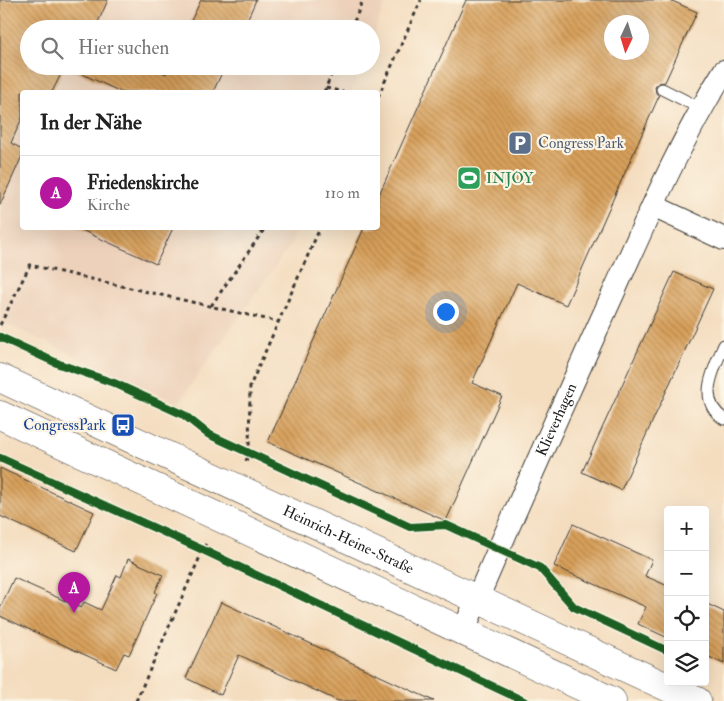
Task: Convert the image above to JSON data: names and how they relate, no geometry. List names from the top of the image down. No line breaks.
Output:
{"streets":{"street":["Klieverhagen","Heinrich-Heine-Straße"]},"crossings":[["Klieverhagen","Heinrich-Heine-Straße"]],"places":{"parking":["Congress Park"],"sports":["INJOY"],"bus stop":["CongressPark"]},"north":"bottom","page":{"search":"Hier suchen","heading":"In der Nähe","list":[{"mark":"A","name":"Friedenskirche","note":"Kirche","value":"110 m"}],"map_buttons":["+","−"],"pins":"A"}}
